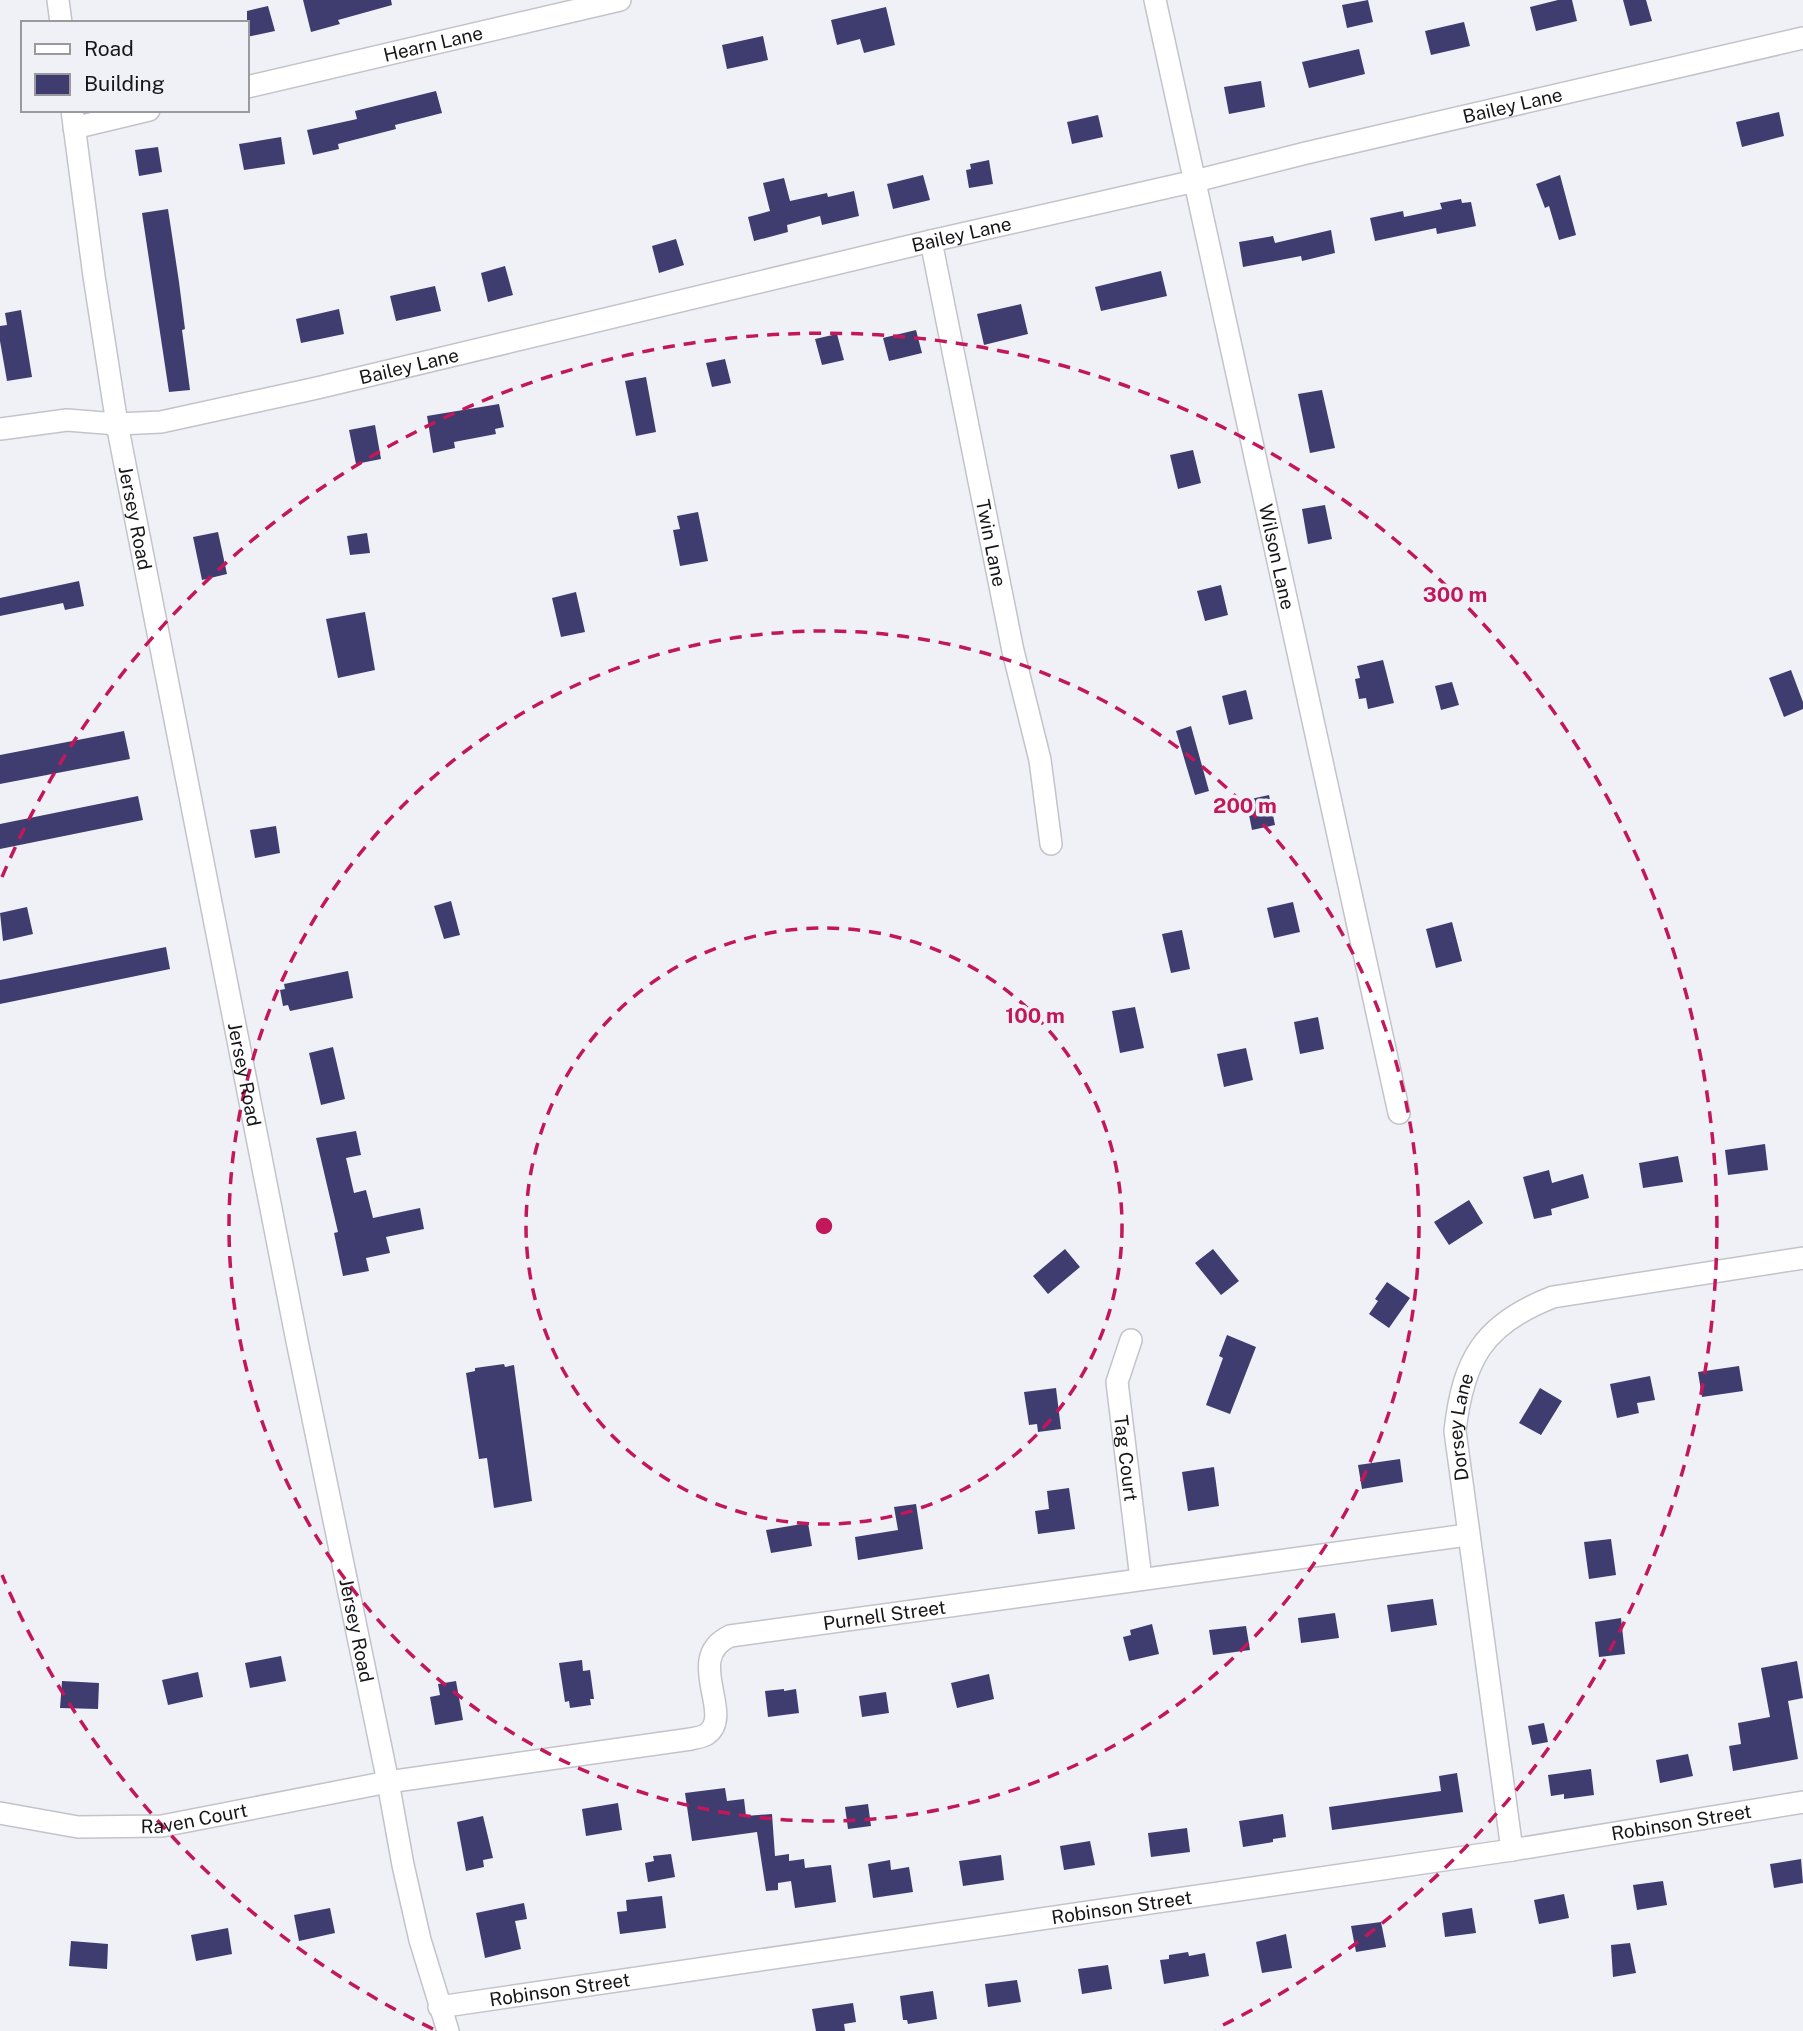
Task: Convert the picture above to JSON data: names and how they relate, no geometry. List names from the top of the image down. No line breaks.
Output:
{"streets":{"street":["Hearn Lane","Bailey Lane","Jersey Road","Twin Lane","Wilson Lane","Dorsey Lane","Tag Court","Purnell Street","Raven Court","Robinson Street"]},"crossings":[["Bailey Lane","Jersey Road"],["Bailey Lane","Twin Lane"],["Bailey Lane","Wilson Lane"],["Jersey Road","Purnell Street"],["Jersey Road","Raven Court"],["Jersey Road","Robinson Street"],["Dorsey Lane","Purnell Street"],["Dorsey Lane","Robinson Street"],["Tag Court","Purnell Street"],["Purnell Street","Raven Court"]],"legend":["Road","Building"],"rings":["300 m","200 m","100 m"]}
